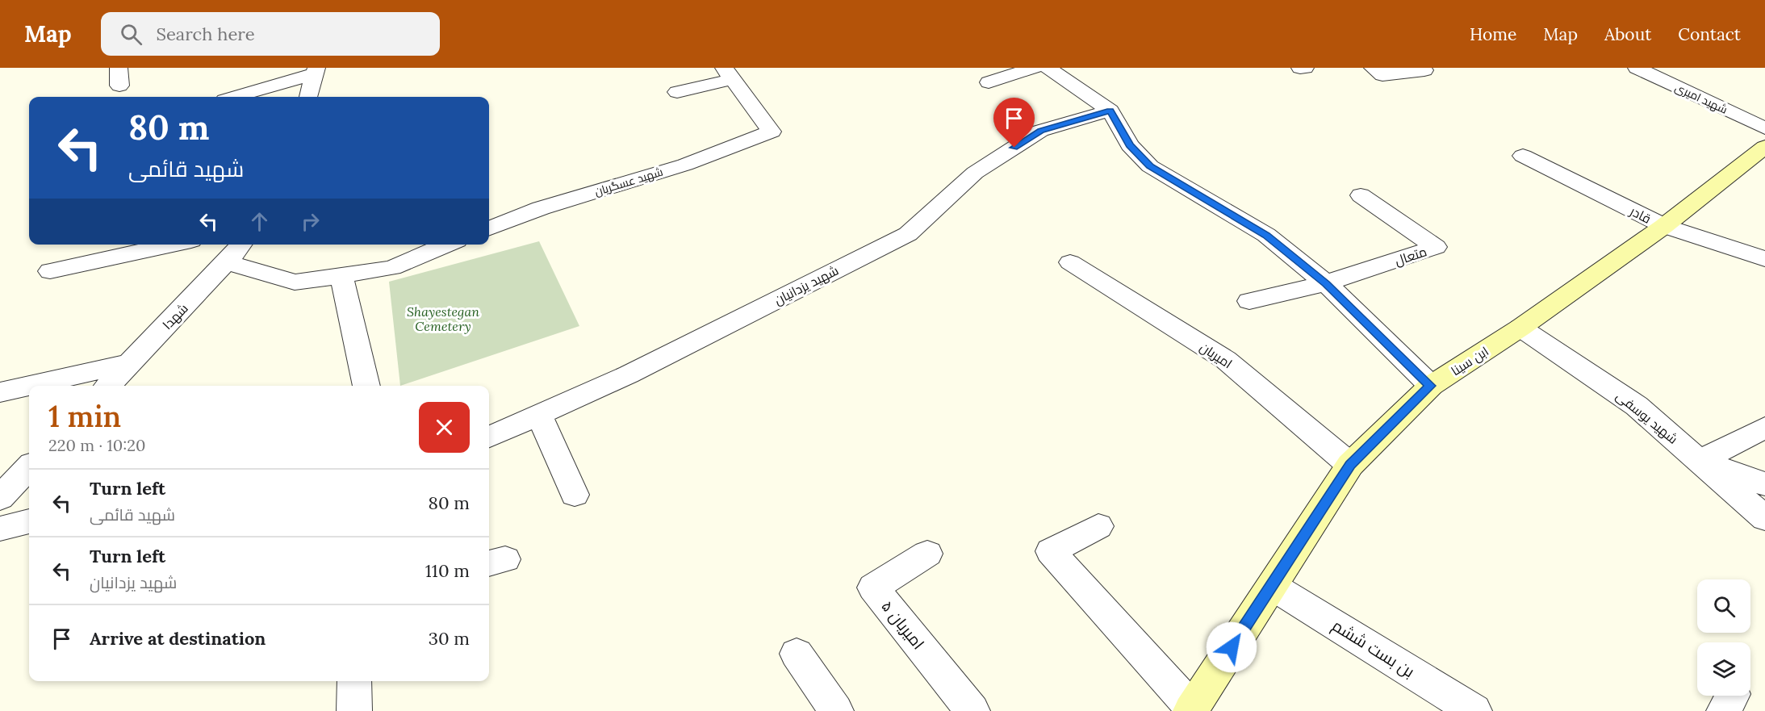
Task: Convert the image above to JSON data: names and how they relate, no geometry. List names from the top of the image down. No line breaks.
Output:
{"streets":{"main road":["ابن سینا"],"street":["شهید امیری","شهید عسگریان","قادر","متعال","شهید یزدانیان","شهدا","امیریان","شهید یوسفی","امیریان ۵","بن بست ششم"]},"crossings":[["قادر","ابن سینا"],["امیریان","ابن سینا"],["ابن سینا","شهید یوسفی"],["ابن سینا","بن بست ششم"]],"parks":["Shayestegan Cemetery"],"page":{"header":"Map","search":"Search here","nav":["Home","Map","About","Contact"],"turn":["80 m","شهید قائمی"],"heading":["1 min","220 m · 10:20"],"list":[{"name":"Turn left","note":"شهید قائمی","value":"80 m"},{"name":"Turn left","note":"شهید یزدانیان","value":"110 m"},{"name":"Arrive at destination","value":"30 m"}]}}
